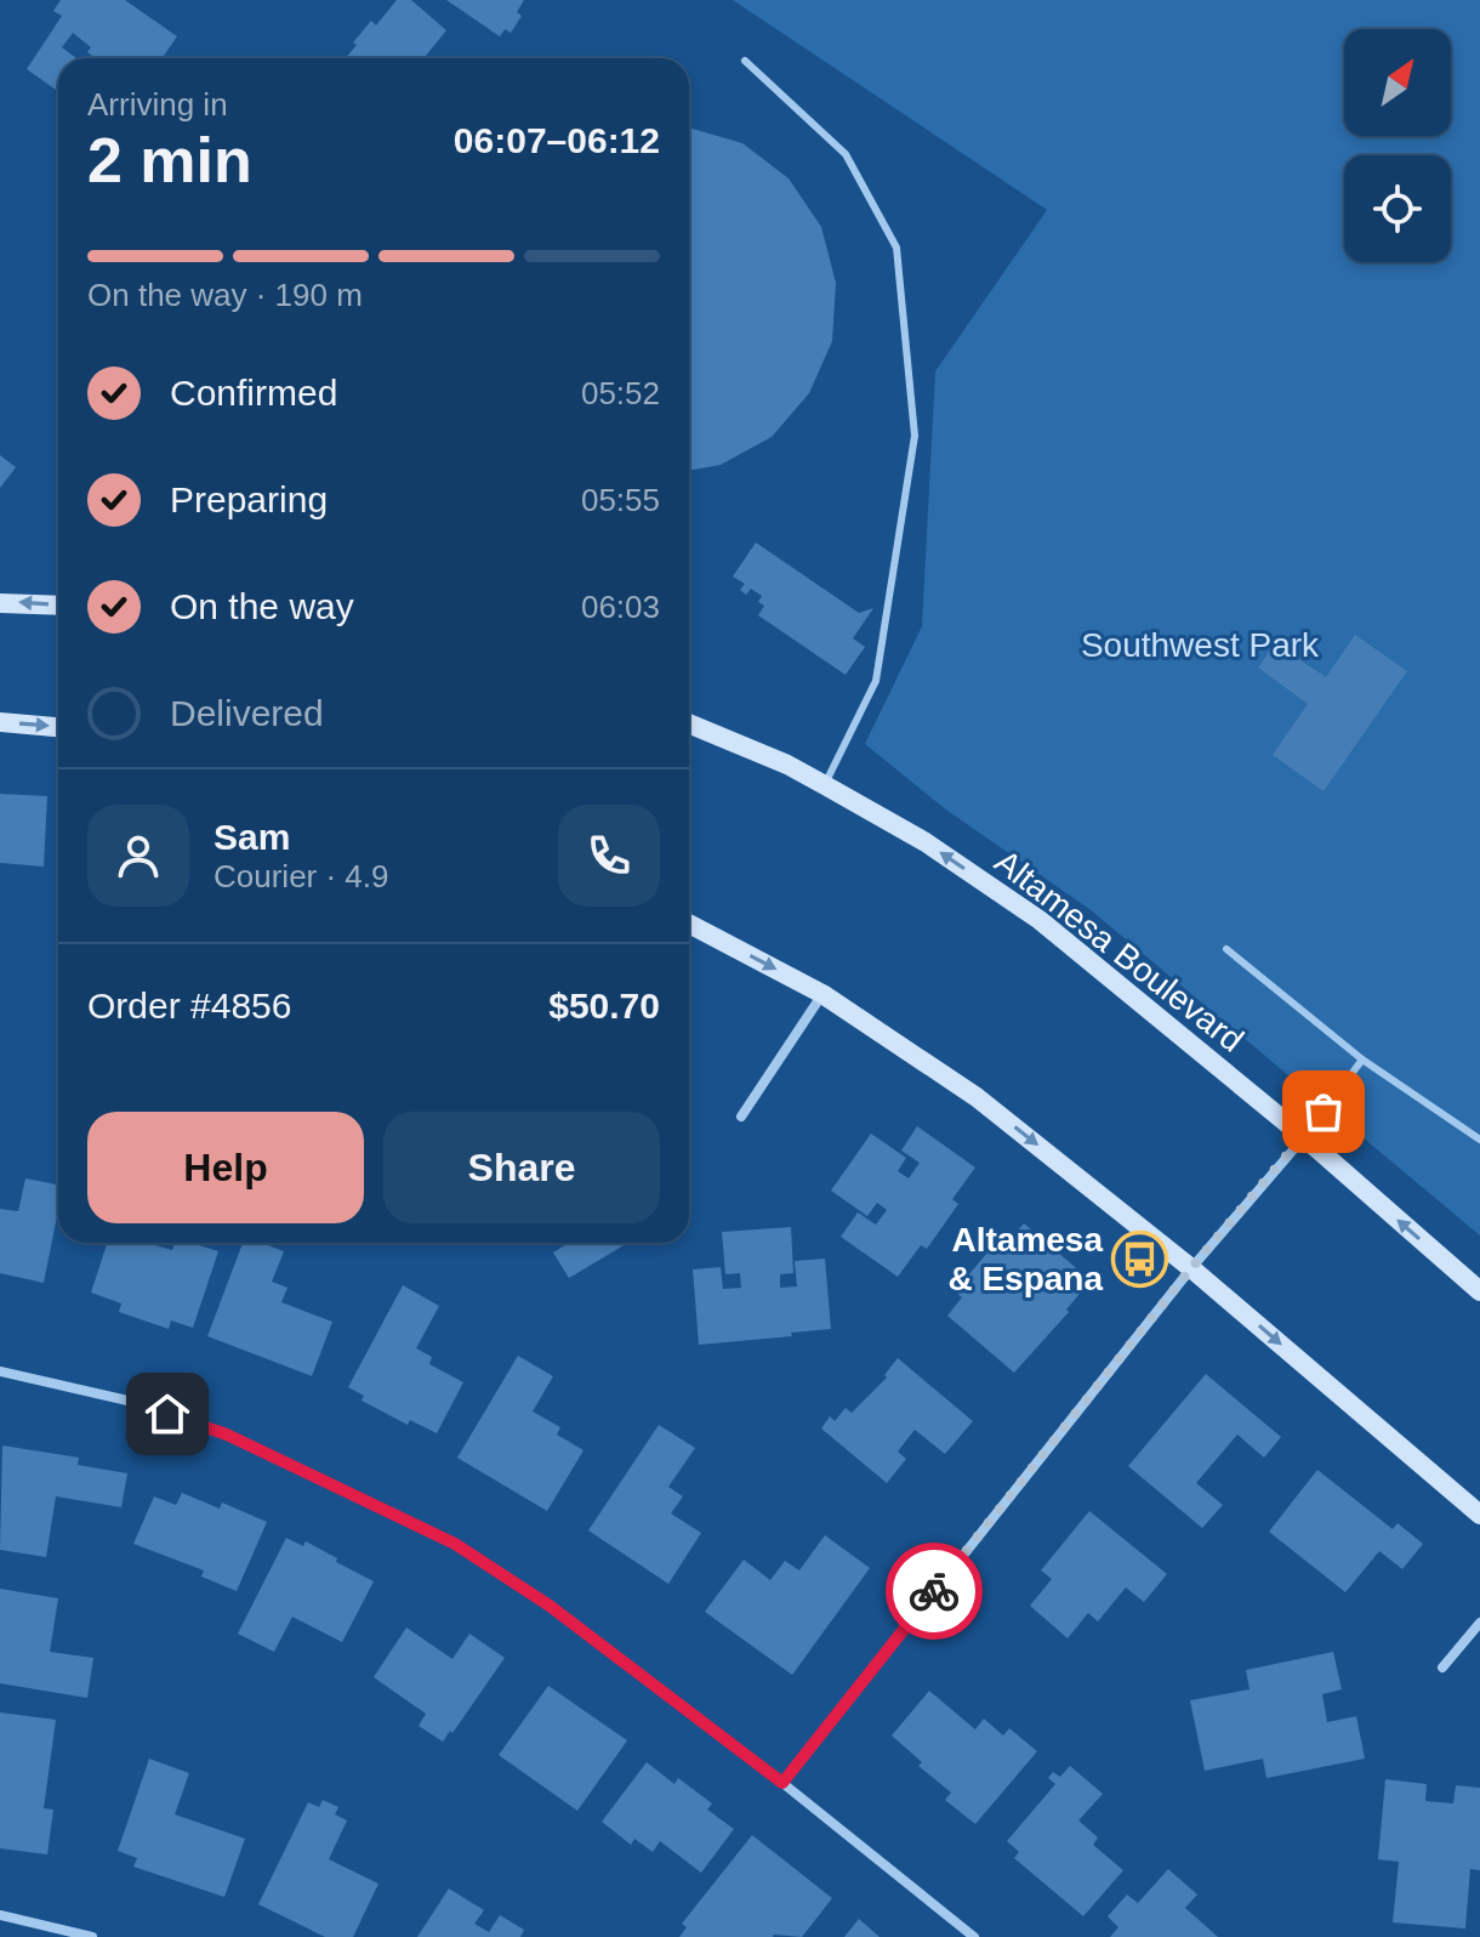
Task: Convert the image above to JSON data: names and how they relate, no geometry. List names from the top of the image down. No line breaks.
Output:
{"streets":{"main road":["Altamesa Boulevard"]},"parks":["Southwest Park"],"places":{"bus stop":["Altamesa & Espana"]},"north":"top right","page":{"heading":["2 min","Arriving in","06:07–06:12"],"panel":["Sam","Courier · 4.9","Order #4856","$50.70"],"bar":"On the way · 190 m","list":[["Confirmed","05:52"],["Preparing","05:55"],["On the way","06:03"],"Delivered"],"buttons":["Help","Share"]}}
